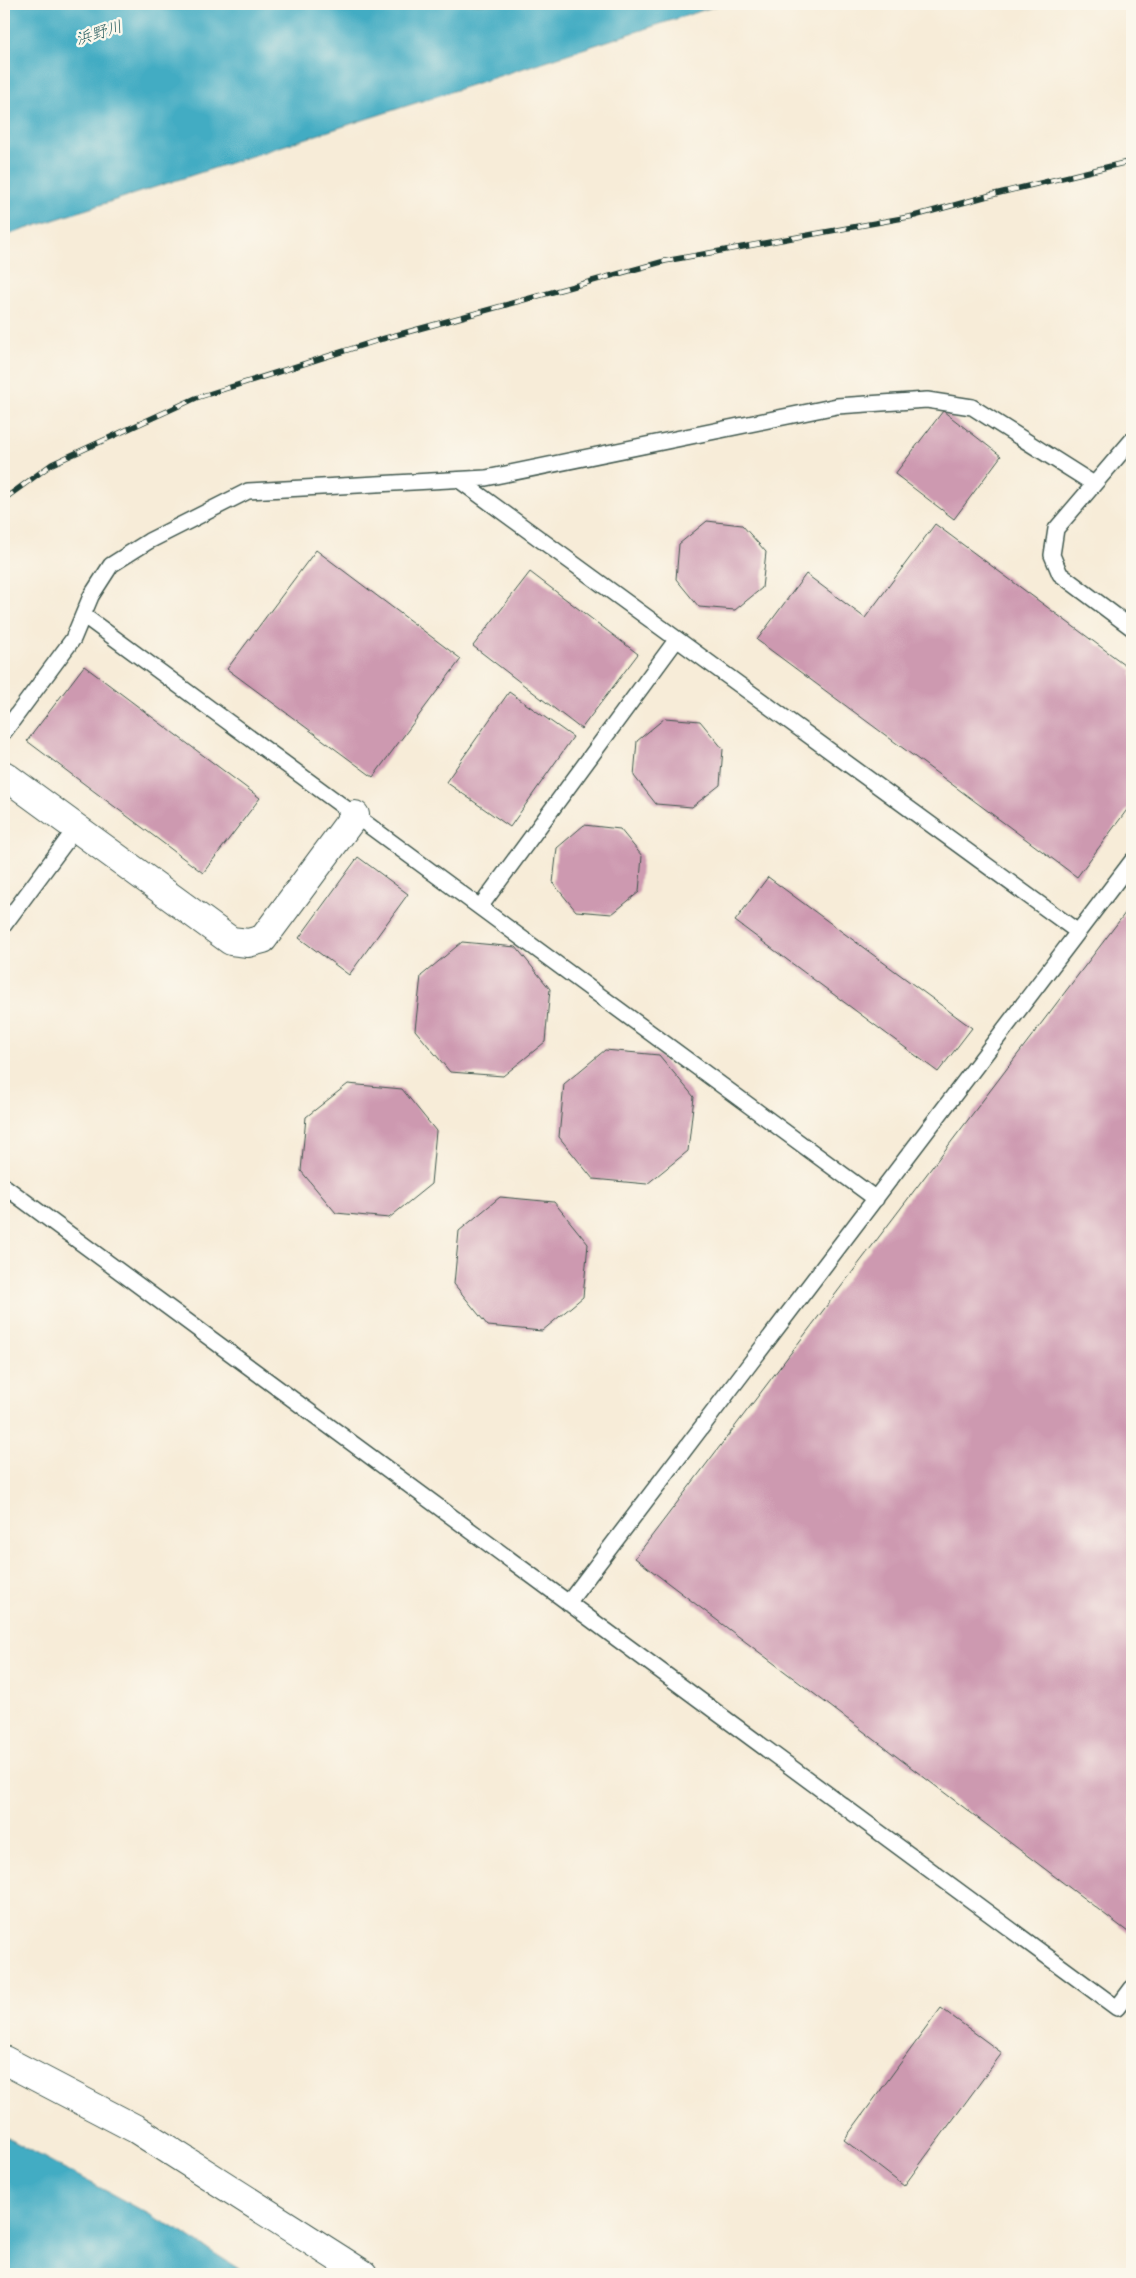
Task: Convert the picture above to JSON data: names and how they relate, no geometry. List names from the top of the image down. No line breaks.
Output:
{"water":["浜野川"]}
